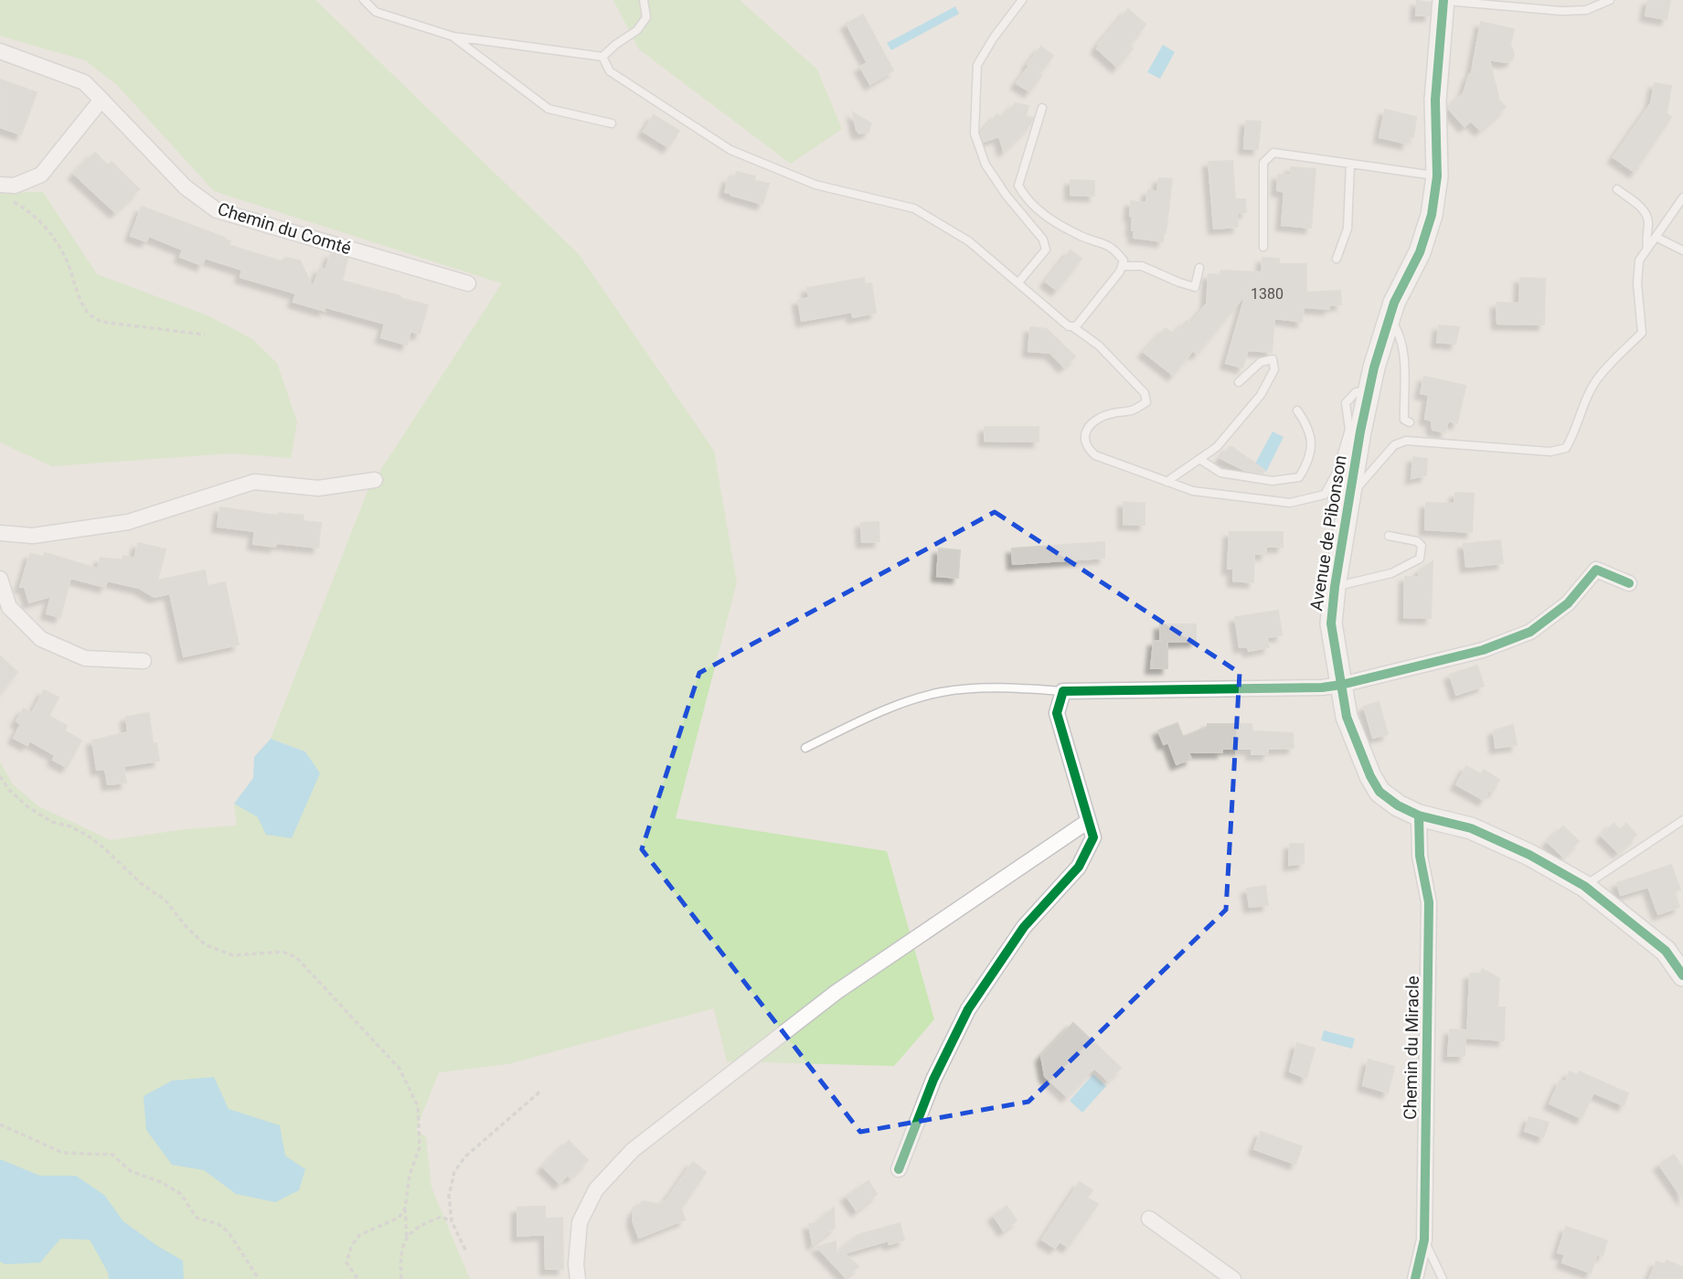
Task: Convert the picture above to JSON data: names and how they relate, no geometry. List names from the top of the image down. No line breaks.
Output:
{"streets":{"street":["Chemin du Comté","Avenue de Pibonson","Chemin du Miracle"]},"crossings":[["Avenue de Pibonson","Chemin du Miracle"]],"house_numbers":["1380"]}
